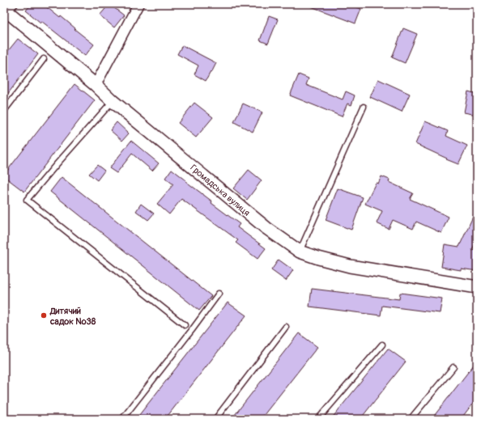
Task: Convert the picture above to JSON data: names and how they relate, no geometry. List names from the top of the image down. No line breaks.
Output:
{"streets":{"street":["Громадська вулиця"]},"places":["Дитячий садок №38"]}
